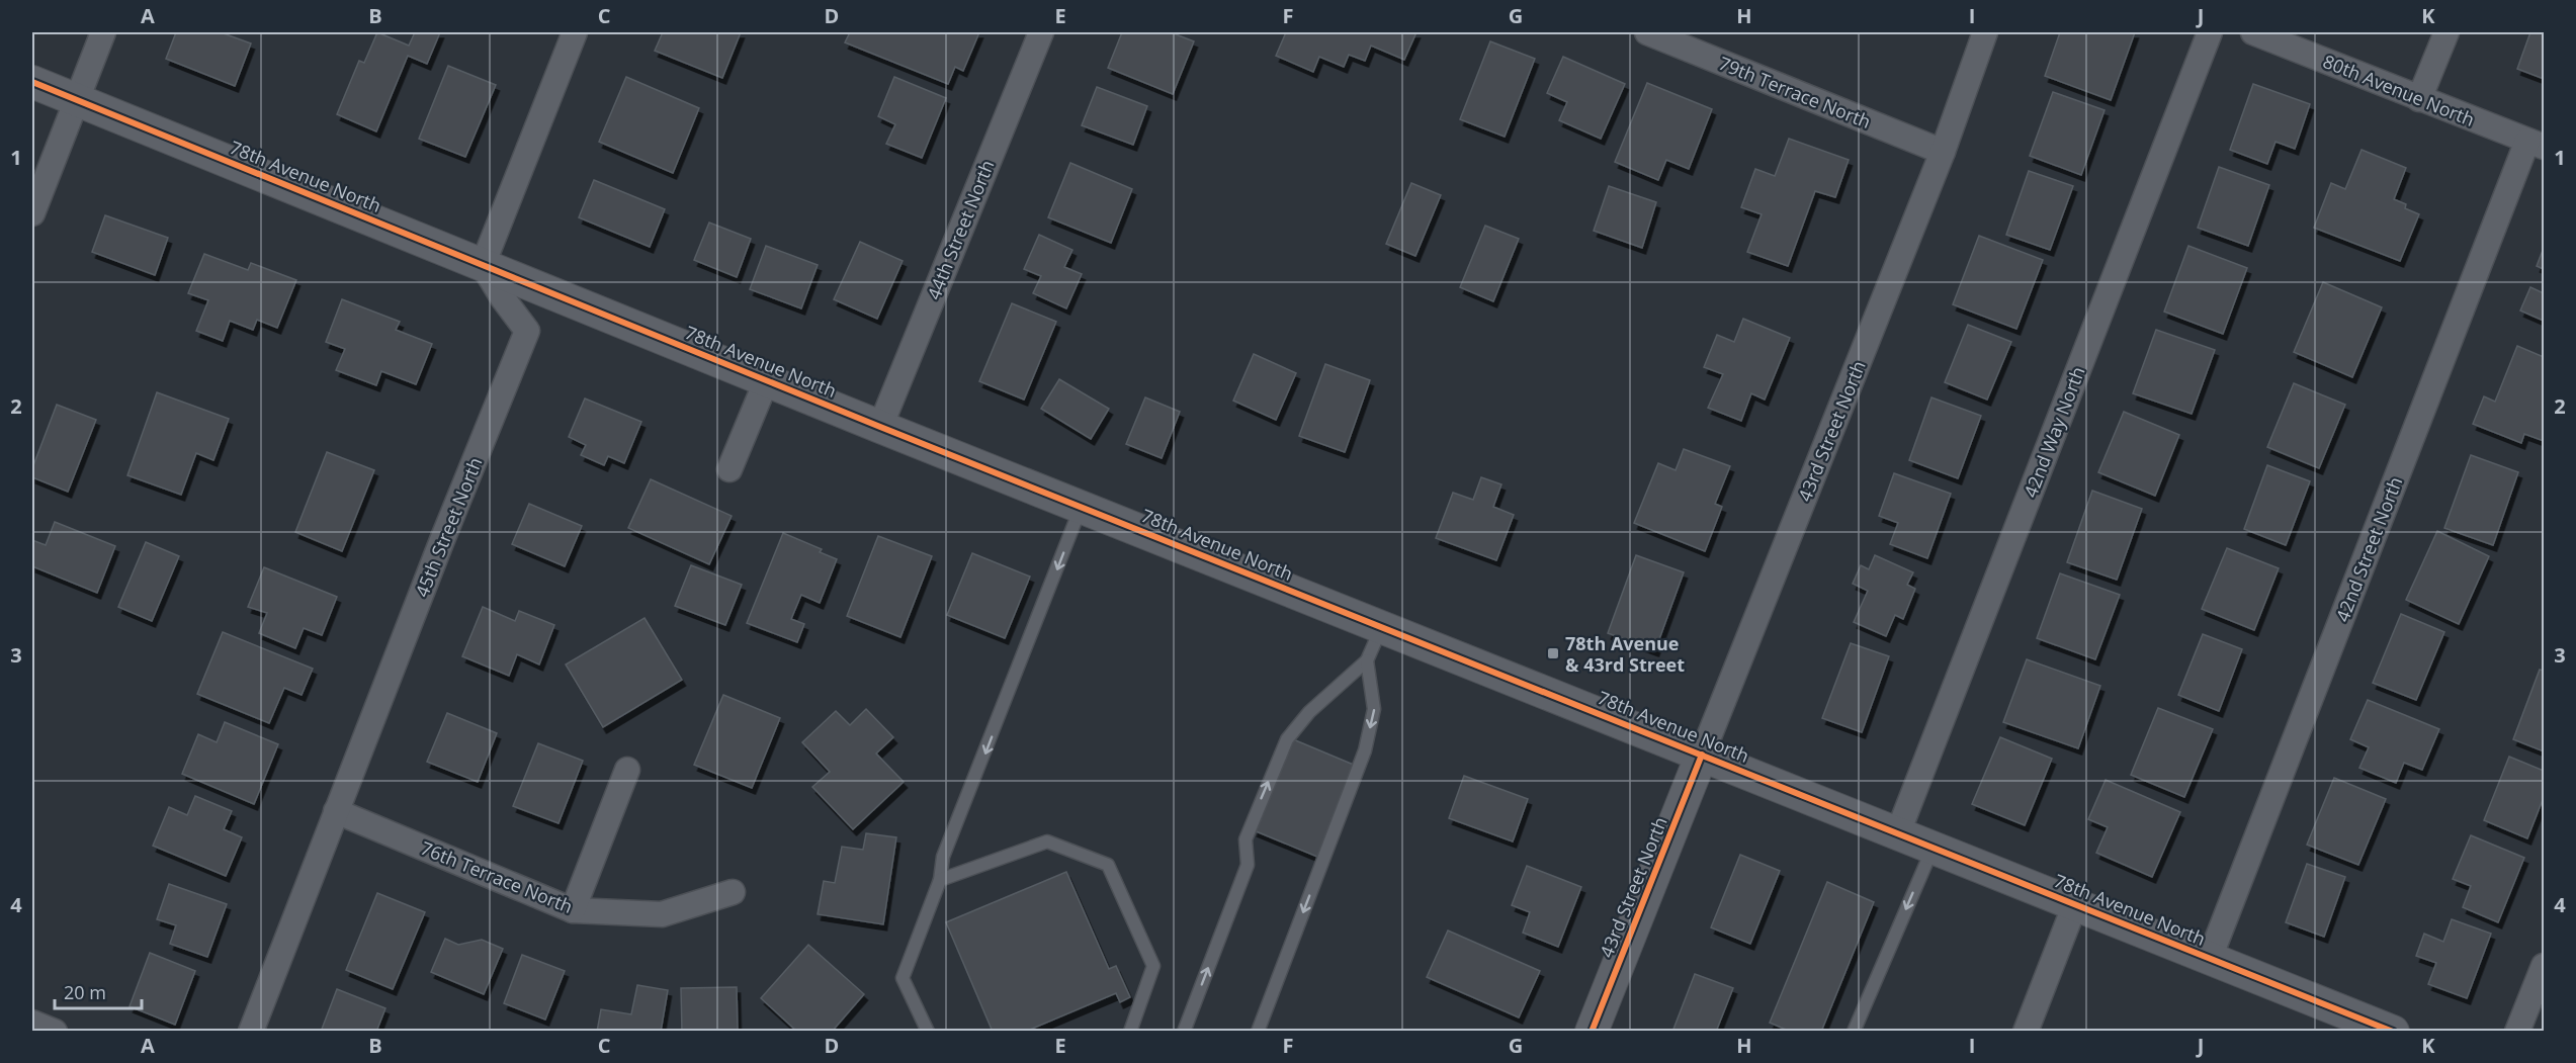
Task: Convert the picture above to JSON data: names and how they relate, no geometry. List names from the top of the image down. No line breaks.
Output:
{"streets":{"street":["80th Avenue North","79th Terrace North","78th Avenue North","44th Street North","43rd Street North","42nd Way North","45th Street North","42nd Street North","76th Terrace North"]},"crossings":[["80th Avenue North","42nd Street North"],["79th Terrace North","43rd Street North"],["78th Avenue North","44th Street North"],["78th Avenue North","43rd Street North"],["78th Avenue North","42nd Way North"],["78th Avenue North","45th Street North"],["78th Avenue North","42nd Street North"],["45th Street North","76th Terrace North"]],"places":{"transit":["78th Avenue & 43rd Street"]},"scale_bar":"20 m","grid":{"columns":["A","B","C","D","E","F","G","H","I","J","K"],"rows":["1","2","3","4"]}}
